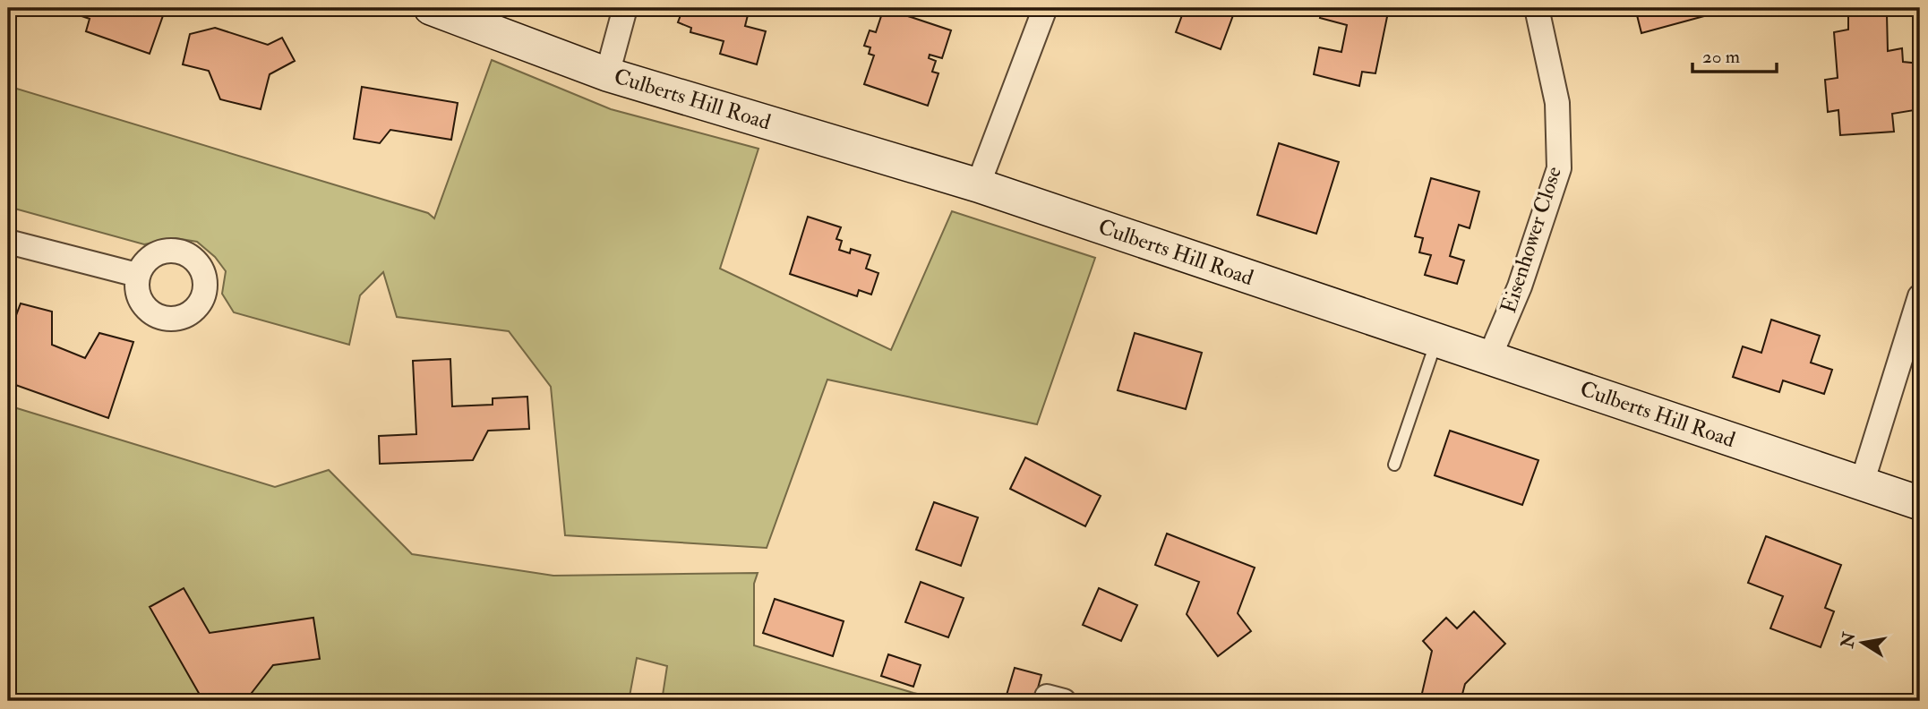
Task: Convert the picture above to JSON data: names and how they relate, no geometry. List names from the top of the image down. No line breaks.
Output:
{"streets":{"street":["Culberts Hill Road","Eisenhower Close"]},"crossings":[["Culberts Hill Road","Eisenhower Close"]],"scale_bar":"20 m","north":"left"}
